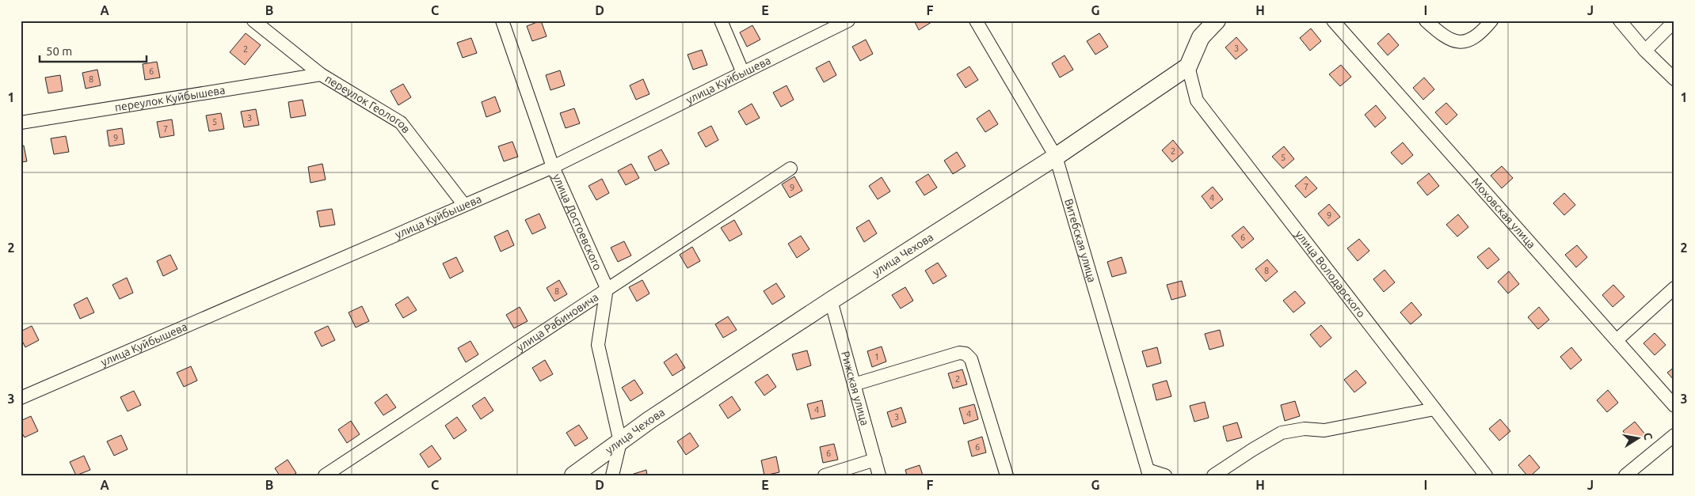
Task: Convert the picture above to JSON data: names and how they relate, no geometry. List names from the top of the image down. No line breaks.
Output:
{"streets":{"street":["улица Куйбышева","переулок Куйбышева","переулок Геологов","Моховская улица","улица Достоевского","Витебская улица","улица Чехова","улица Володарского","улица Рабиновича","Рижская улица"]},"crossings":[["улица Куйбышева","переулок Геологов"],["улица Куйбышева","улица Достоевского"],["переулок Куйбышева","переулок Геологов"],["улица Достоевского","улица Рабиновича"],["Витебская улица","улица Чехова"],["улица Чехова","улица Володарского"],["улица Чехова","Рижская улица"]],"house_numbers":["3","2","6","8","3","5","7","9","2","5","7","9","4","9","6","8","8","1","2","4","4","3","6","6"],"scale_bar":"50 m","north":"right","grid":{"columns":["A","B","C","D","E","F","G","H","I","J"],"rows":["1","2","3"]}}
